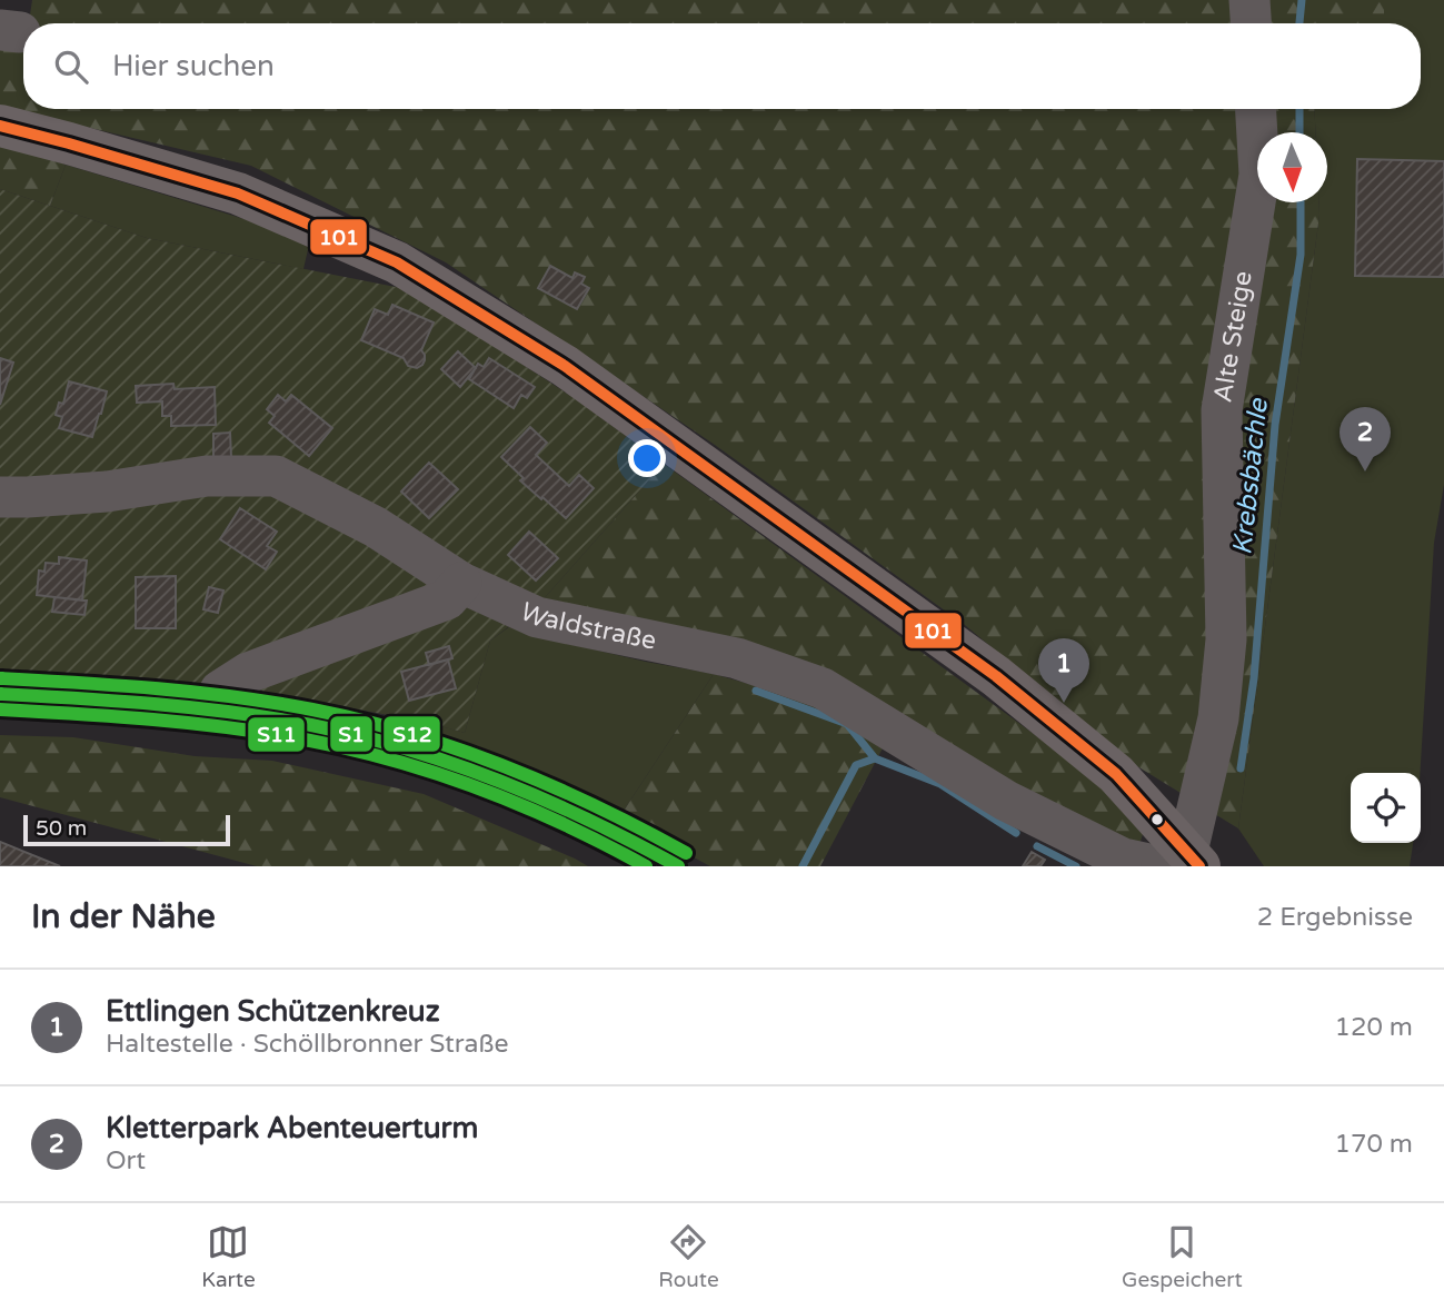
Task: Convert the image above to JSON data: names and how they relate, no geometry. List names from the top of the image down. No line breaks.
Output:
{"streets":{"street":["Alte Steige","Waldstraße"]},"crossings":[["Alte Steige","Waldstraße"]],"water":["Krebsbächle"],"lines":["transit line 101","transit line S12","transit line S1","transit line S11"],"scale_bar":"50 m","north":"bottom","page":{"search":"Hier suchen","pins":["2","1"],"scale":"50 m","heading":["In der Nähe","2 Ergebnisse"],"list":[{"mark":"1","name":"Ettlingen Schützenkreuz","note":"Haltestelle · Schöllbronner Straße","value":"120 m"},{"mark":"2","name":"Kletterpark Abenteuerturm","note":"Ort","value":"170 m"}],"nav":["Karte","Route","Gespeichert"]}}
